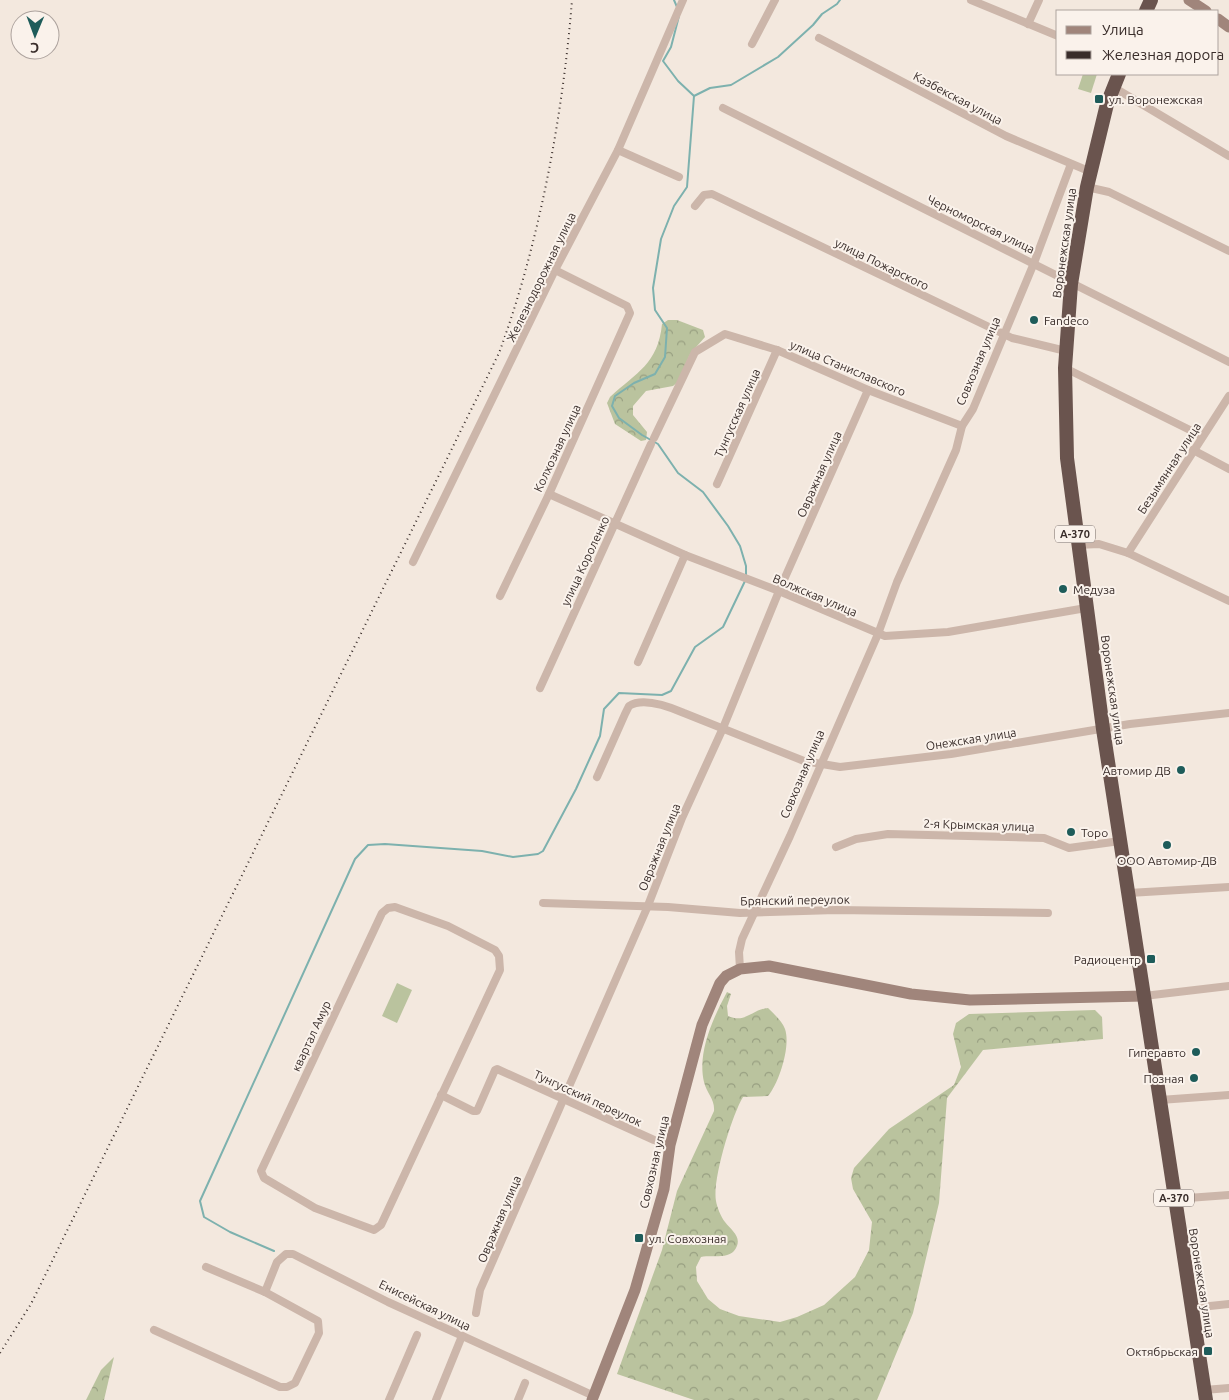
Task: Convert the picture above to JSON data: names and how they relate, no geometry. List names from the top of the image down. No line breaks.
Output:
{"streets":{"highway":["Воронежская улица","А-370"],"main road":["Совхозная улица"],"street":["Казбекская улица","Черноморская улица","улица Пожарского","Железнодорожная улица","улица Станиславского","Тунгусская улица","Колхозная улица","Безымянная улица","Овражная улица","улица Короленко","Волжская улица","Онежская улица","2-я Крымская улица","Брянский переулок","квартал Амур","Тунгусский переулок","Енисейская улица"]},"crossings":[["Казбекская улица","Воронежская улица"],["Казбекская улица","Совхозная улица"],["Черноморская улица","Воронежская улица"],["Черноморская улица","Совхозная улица"],["Воронежская улица","улица Пожарского"],["Воронежская улица","Волжская улица"],["Воронежская улица","Онежская улица"],["Воронежская улица","2-я Крымская улица"],["улица Пожарского","Совхозная улица"],["Железнодорожная улица","Колхозная улица"],["Совхозная улица","улица Станиславского"],["Совхозная улица","Волжская улица"],["Совхозная улица","Онежская улица"],["Совхозная улица","Брянский переулок"],["Совхозная улица","Тунгусский переулок"],["Совхозная улица","Енисейская улица"],["улица Станиславского","Тунгусская улица"],["улица Станиславского","Овражная улица"],["улица Станиславского","улица Короленко"],["Колхозная улица","Волжская улица"],["Овражная улица","Волжская улица"],["Овражная улица","Онежская улица"],["Овражная улица","Брянский переулок"],["Овражная улица","Тунгусский переулок"],["улица Короленко","Волжская улица"],["квартал Амур","Тунгусский переулок"]],"places":{"transit":["ул. Воронежская","Радиоцентр","ул. Совхозная","Октябрьская"],"other":["Fandeco","Медуза","Автомир ДВ","Торо","ООО Автомир-ДВ","Гиперавто","Позная"]},"legend":["Улица","Железная дорога"],"north":"bottom"}
